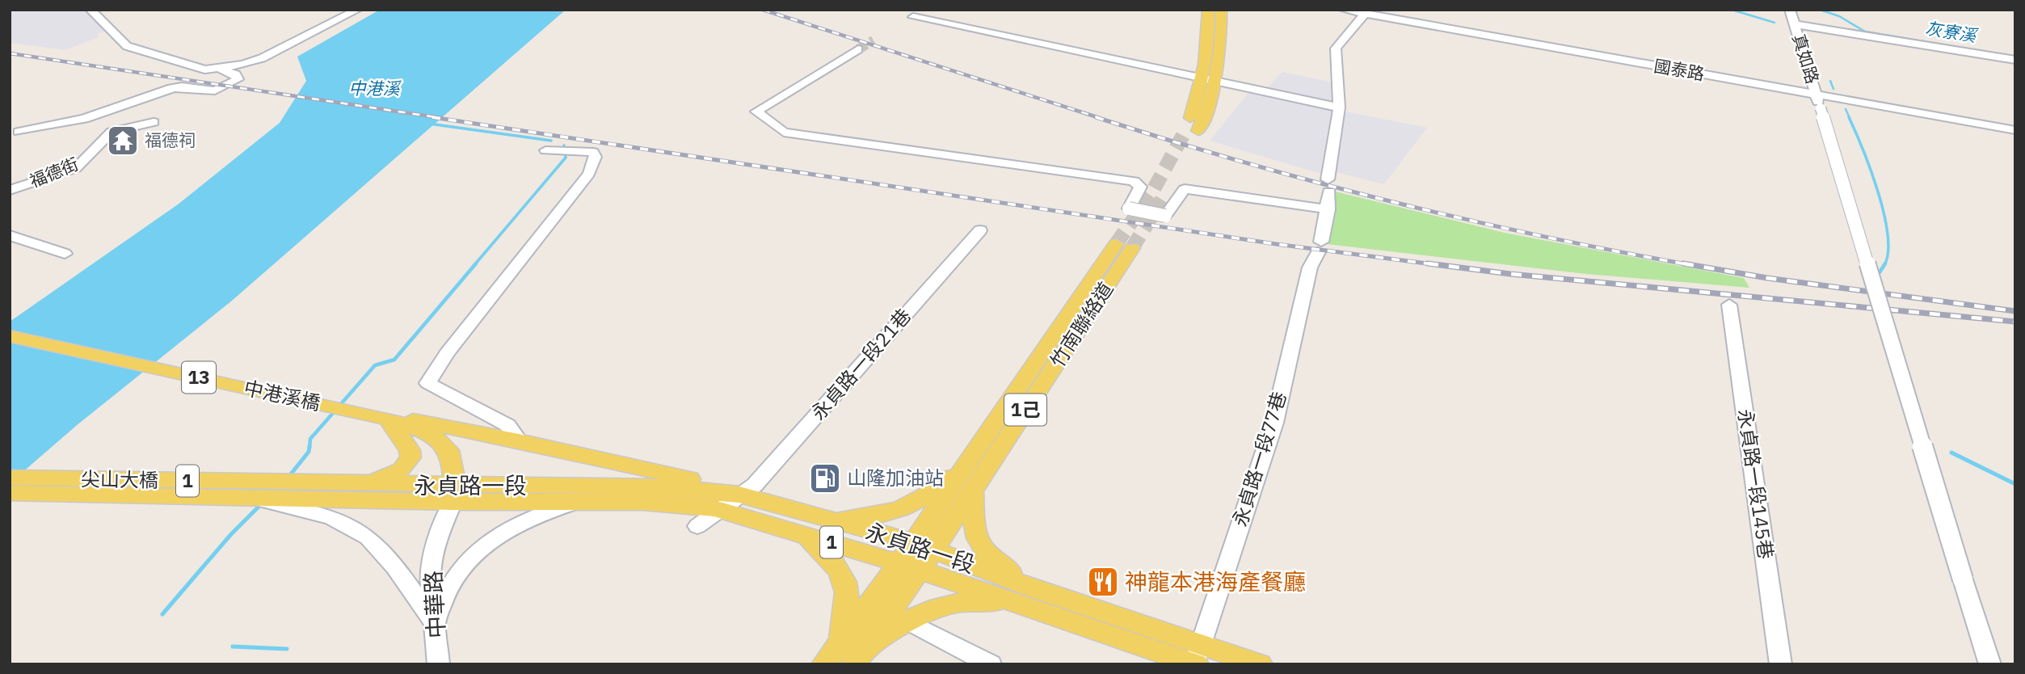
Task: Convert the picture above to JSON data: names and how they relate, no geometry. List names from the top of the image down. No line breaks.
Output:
{"streets":{"main road":["竹南聯絡道","13","中港溪橋","1己","尖山大橋","1","永貞路一段","中華路"],"street":["真如路","國泰路","福德街","永貞路一段21巷","永貞路一段77巷","永貞路一段145巷"]},"crossings":[["真如路","國泰路"],["國泰路","永貞路一段77巷"],["竹南聯絡道","永貞路一段"],["永貞路一段21巷","13"],["永貞路一段21巷","永貞路一段"],["13","中港溪橋"],["13","永貞路一段"],["13","中華路"],["中港溪橋","中華路"],["永貞路一段77巷","永貞路一段"],["尖山大橋","永貞路一段"],["永貞路一段","中華路"]],"water":["灰寮溪","中港溪"],"places":{"temple":["福德祠"],"fuel station":["山隆加油站"],"restaurant":["神龍本港海產餐廳"]}}
